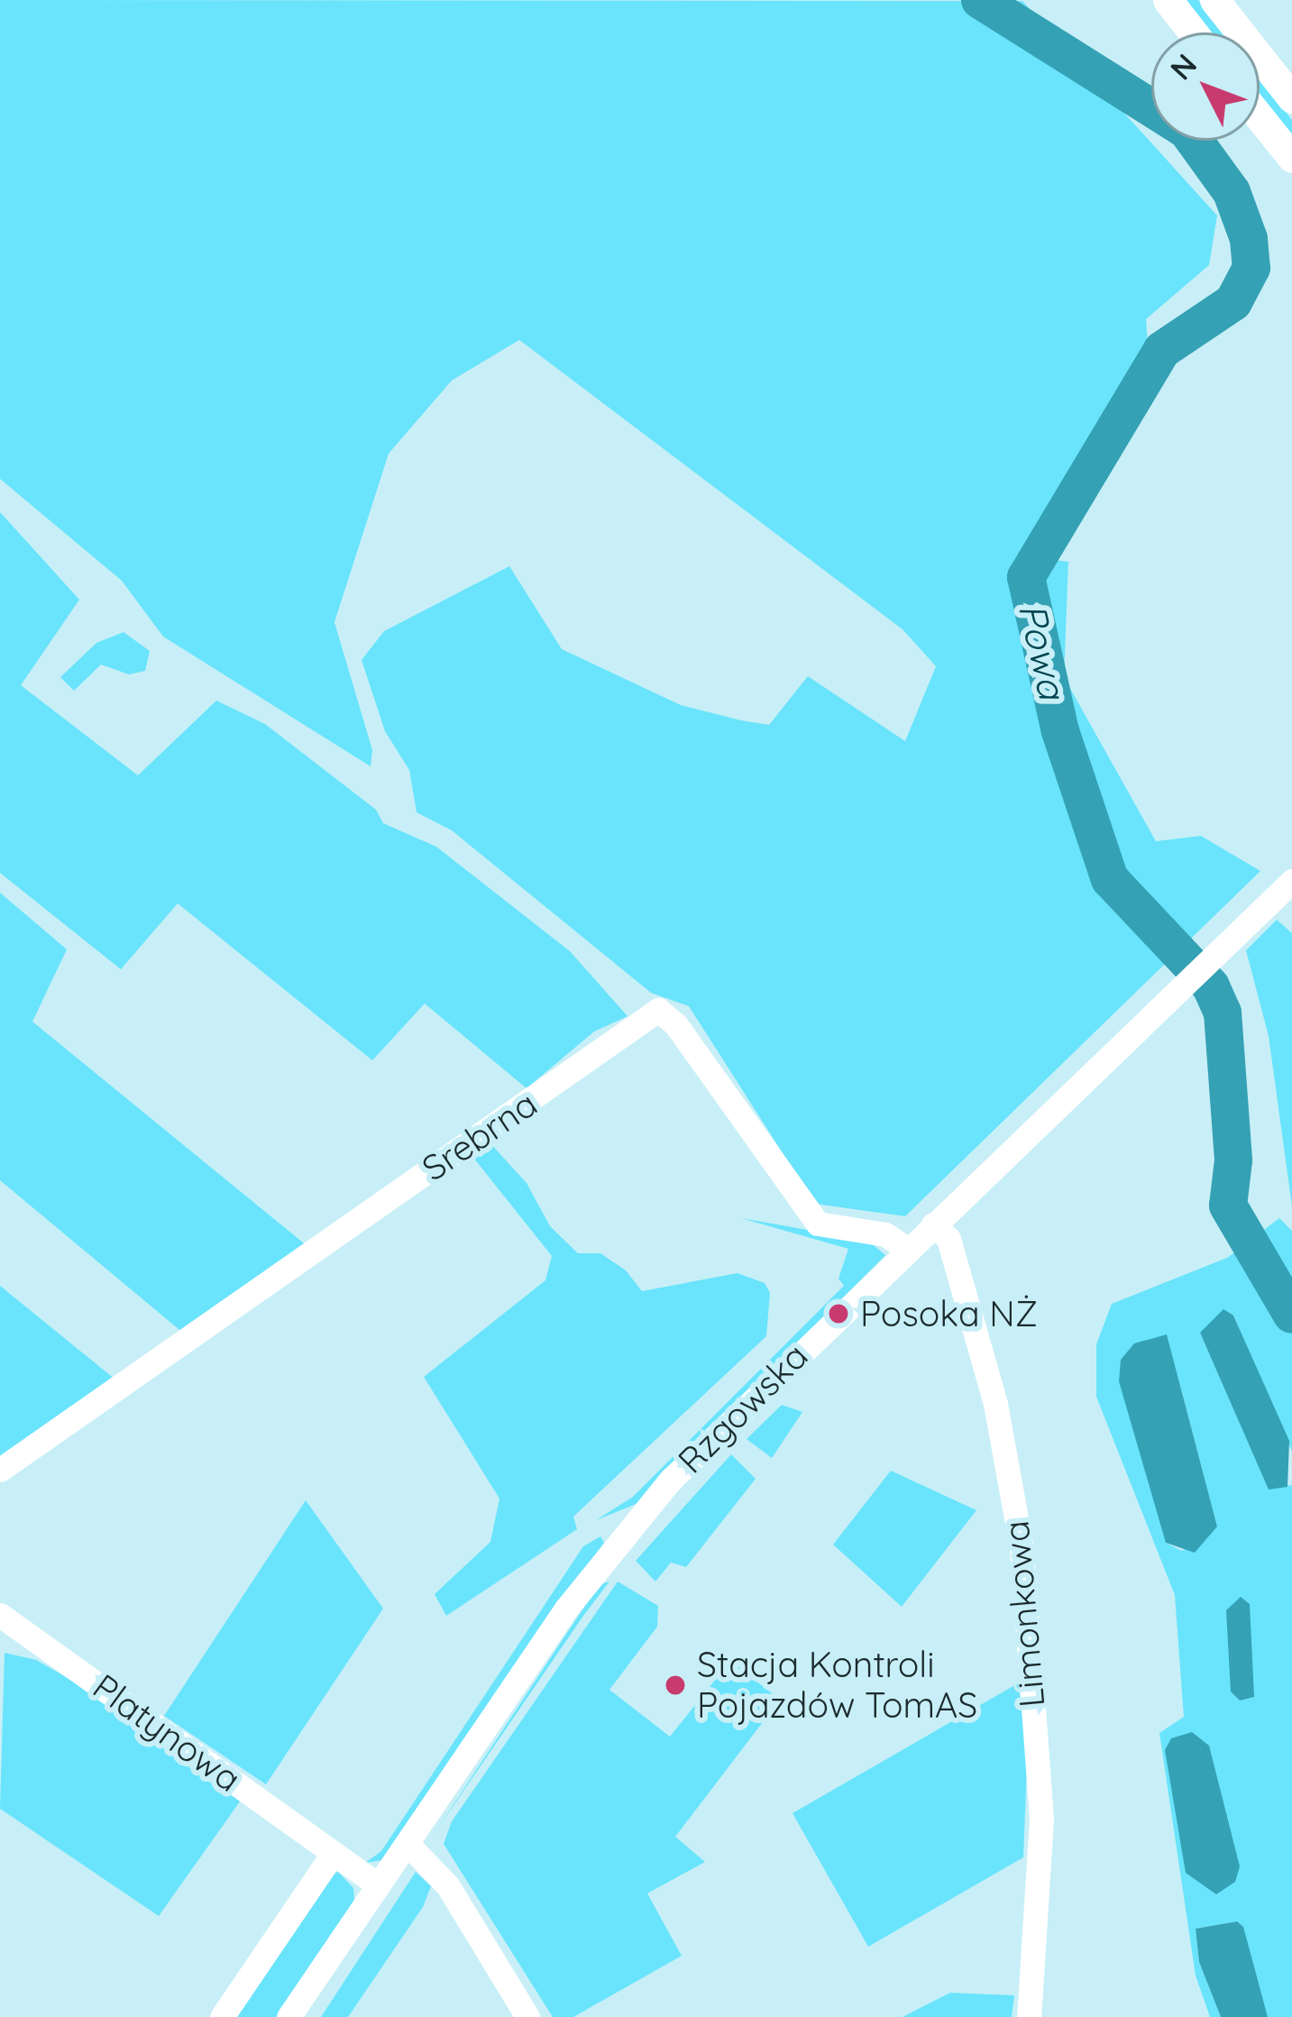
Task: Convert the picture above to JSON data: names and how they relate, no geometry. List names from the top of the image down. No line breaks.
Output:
{"streets":{"street":["Srebrna","Rzgowska","Limonkowa","Platynowa"]},"crossings":[["Srebrna","Rzgowska"],["Rzgowska","Limonkowa"],["Rzgowska","Platynowa"]],"water":["Powa"],"places":["Posoka NŻ","Stacja Kontroli Pojazdów TomAS"],"north":"top left"}
